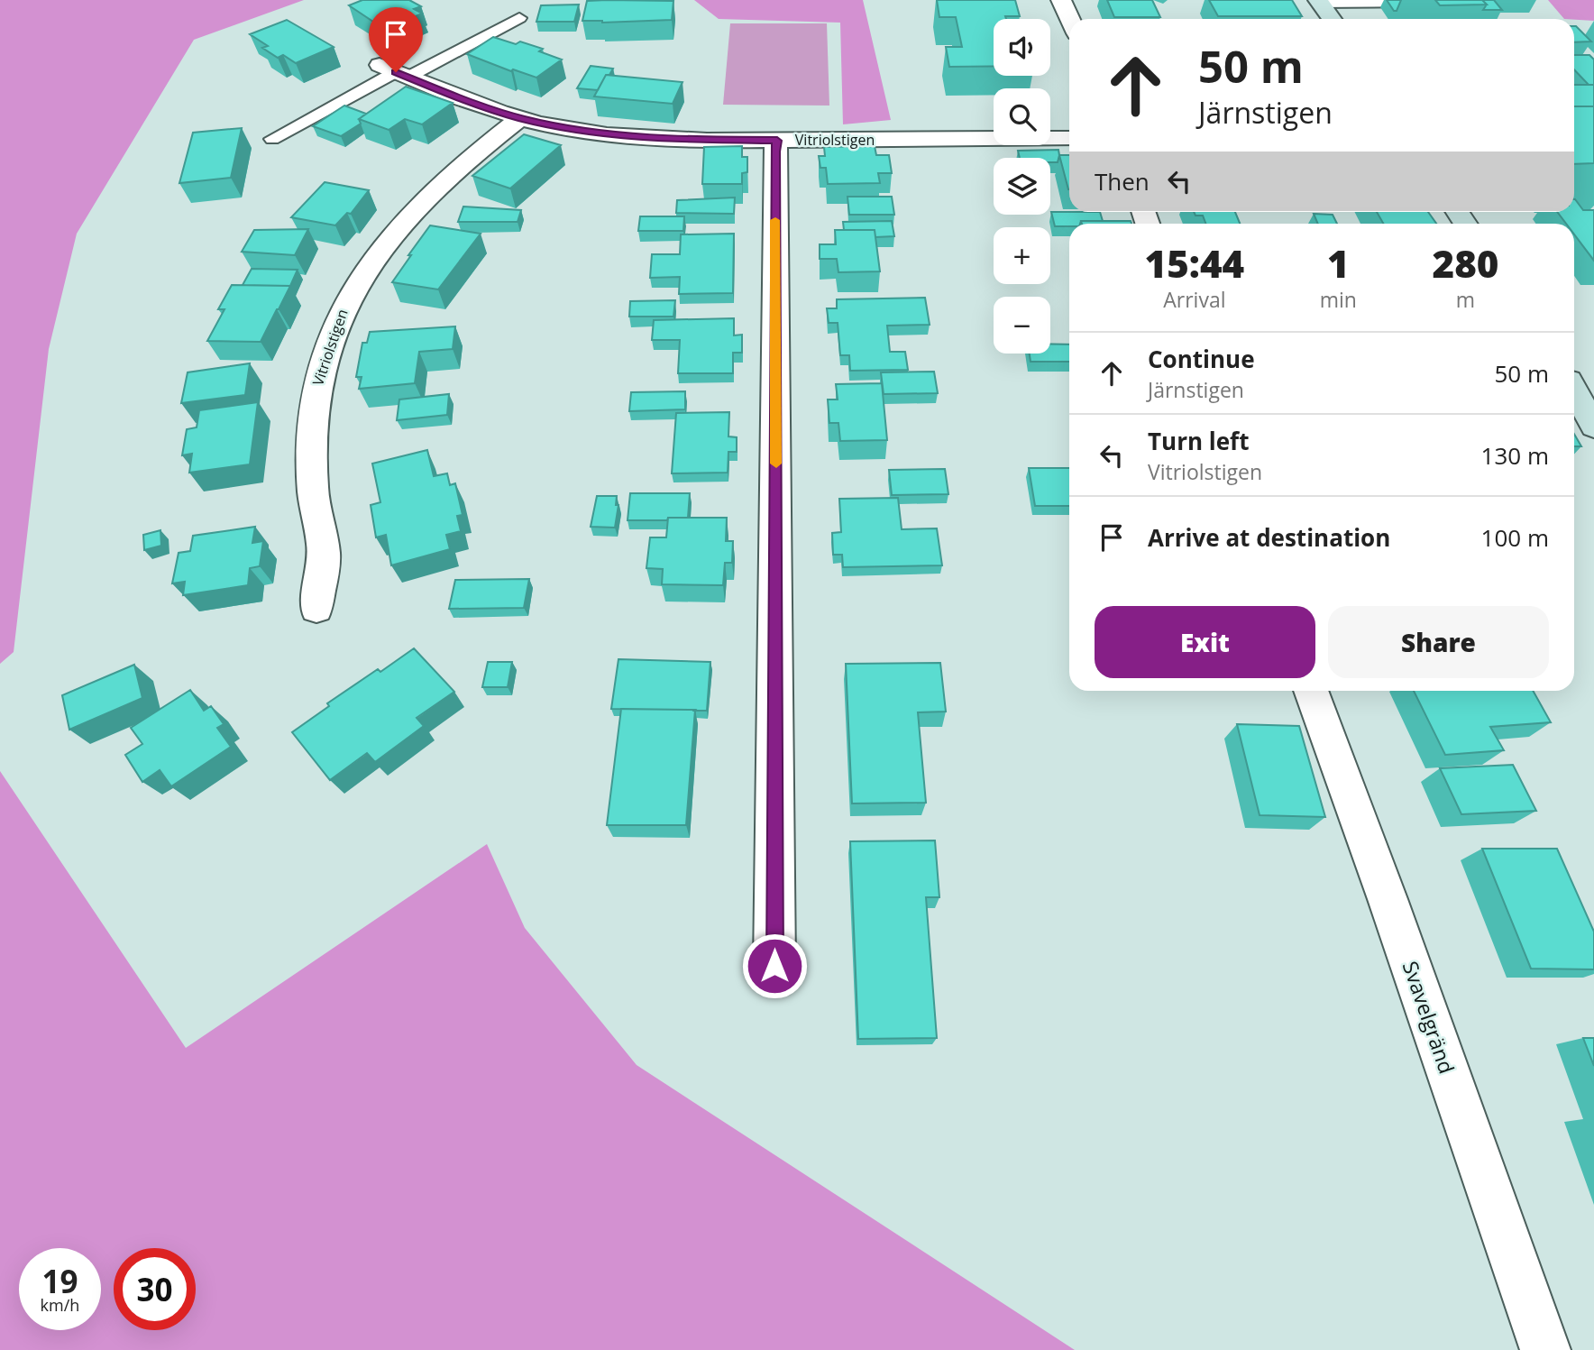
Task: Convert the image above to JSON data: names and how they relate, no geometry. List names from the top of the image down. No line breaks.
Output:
{"streets":{"street":["Vitriolstigen","Svavelgränd"]},"page":{"map_buttons":["+","−"],"turn":["50 m","Järnstigen"],"then":"Then","eta":["15:44","Arrival","1","min","280","m"],"list":[{"name":"Continue","note":"Järnstigen","value":"50 m"},{"name":"Turn left","note":"Vitriolstigen","value":"130 m"},{"name":"Arrive at destination","value":"100 m"}],"buttons":["Exit","Share"],"speed":"19 km/h","limit":"30"}}
